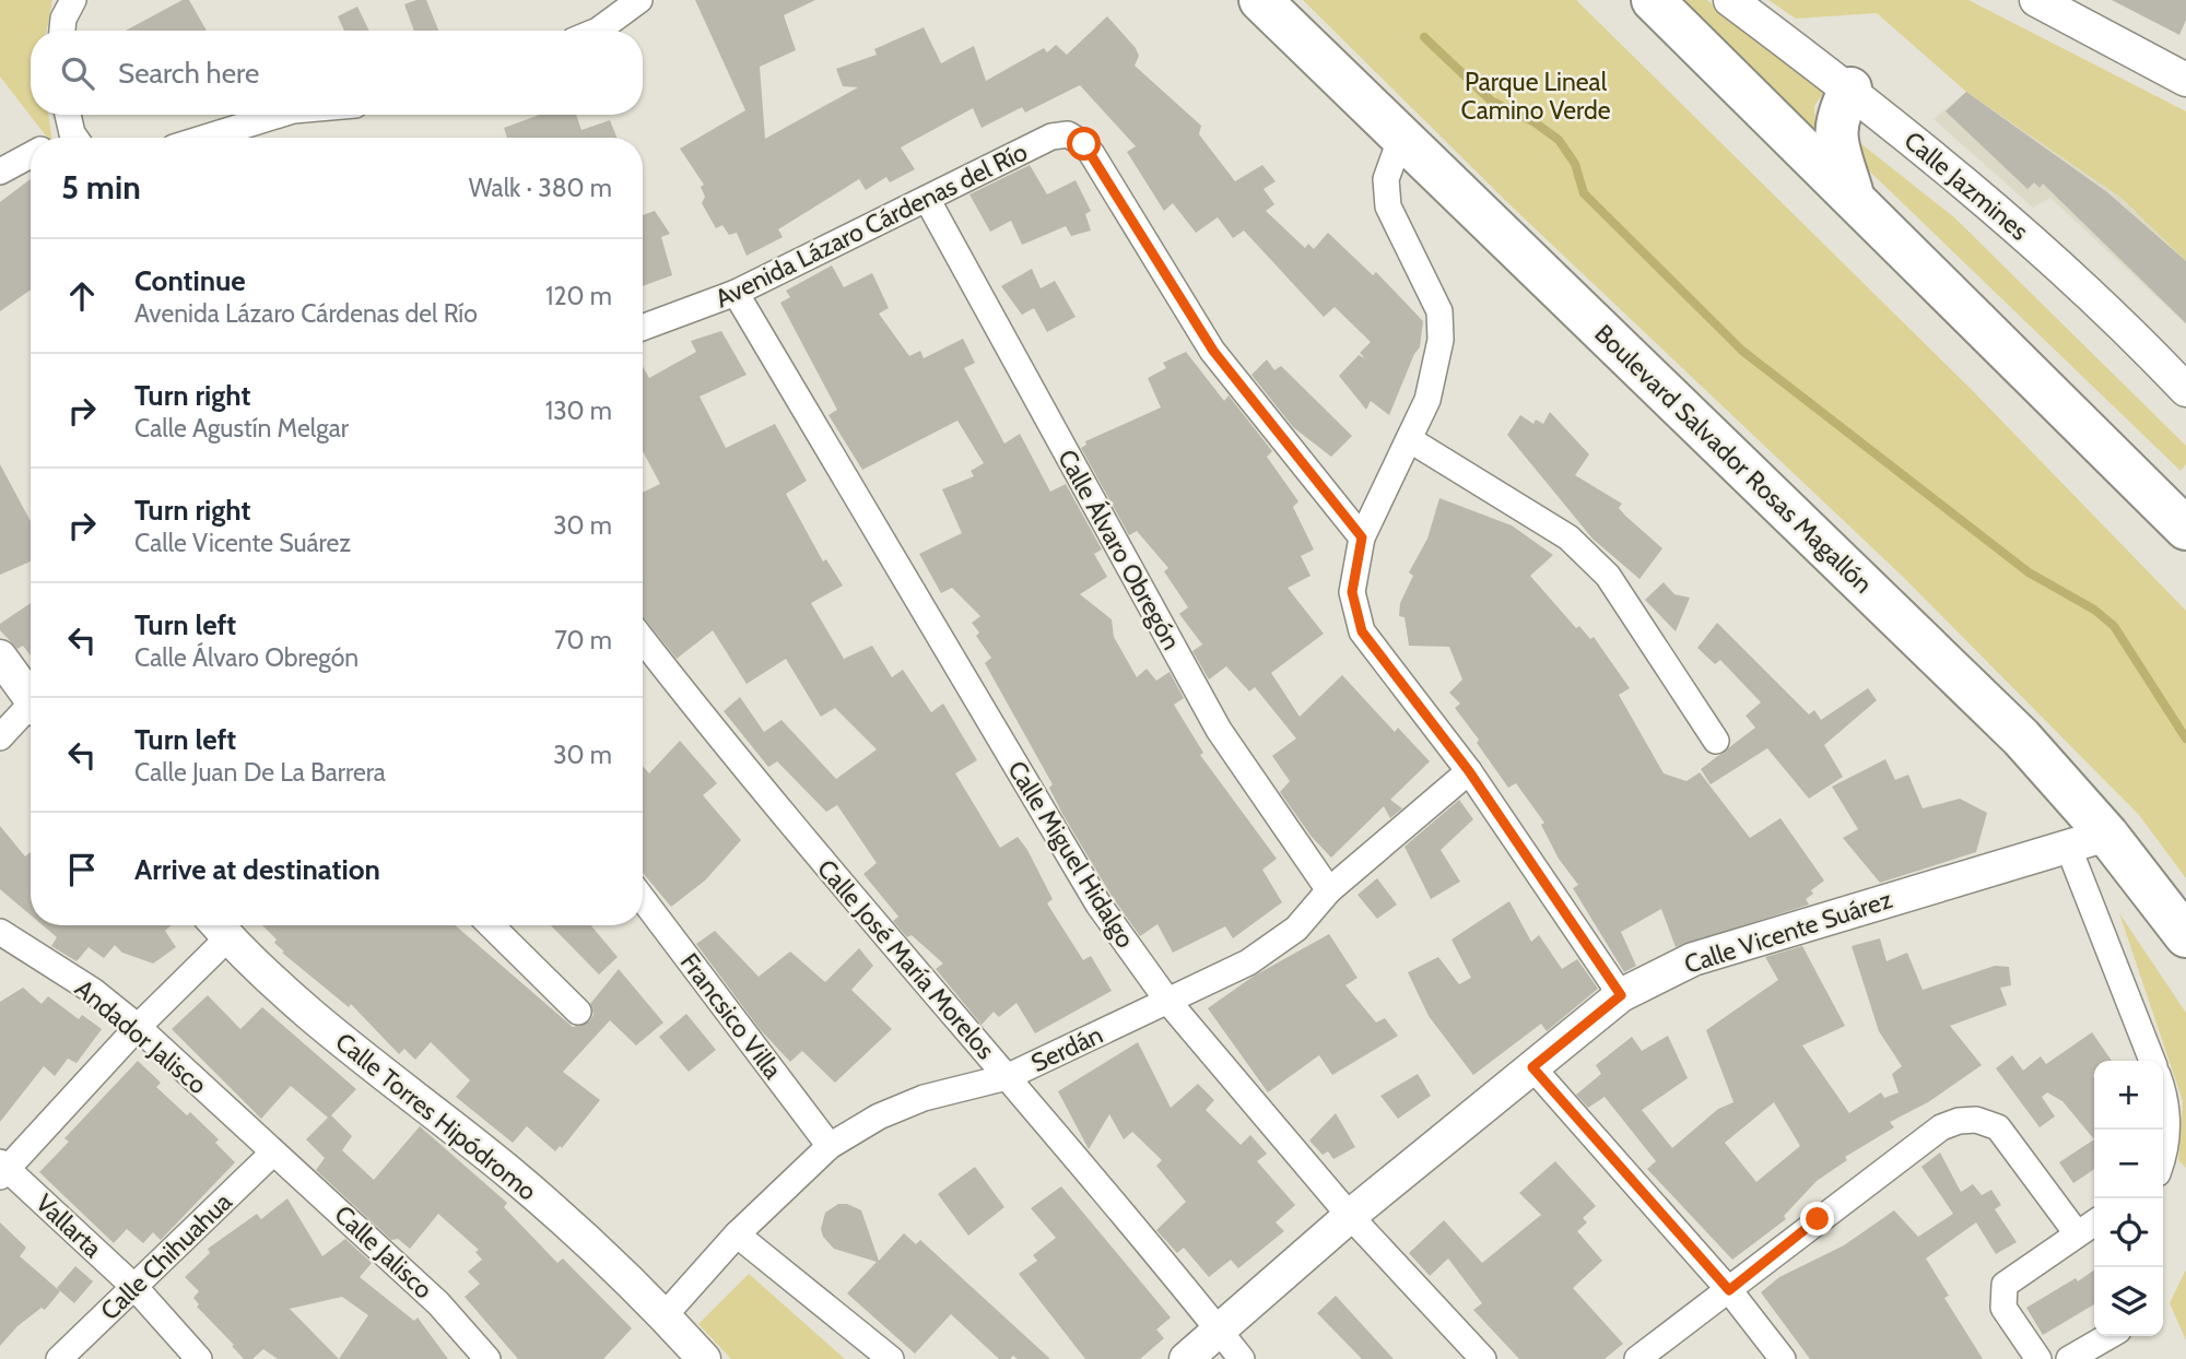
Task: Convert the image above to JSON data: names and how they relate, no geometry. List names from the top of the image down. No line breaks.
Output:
{"streets":{"highway":["Boulevard Salvador Rosas Magallón"],"street":["Calle Jazmines","Avenida Lázaro Cárdenas del Río","Calle Álvaro Obregón","Calle Miguel Hidalgo","Calle Vicente Suárez","Calle José María Morelos","Francsico Villa","Andador Jalisco","Serdán","Calle Torres Hipódromo","Vallarta","Calle Jalisco","Calle Chihuahua"]},"crossings":[["Avenida Lázaro Cárdenas del Río","Calle Álvaro Obregón"],["Avenida Lázaro Cárdenas del Río","Calle Miguel Hidalgo"],["Boulevard Salvador Rosas Magallón","Calle Vicente Suárez"],["Calle Álvaro Obregón","Serdán"],["Calle Miguel Hidalgo","Calle Vicente Suárez"],["Calle Miguel Hidalgo","Serdán"],["Calle Vicente Suárez","Calle José María Morelos"],["Calle José María Morelos","Serdán"],["Francsico Villa","Serdán"],["Andador Jalisco","Calle Jalisco"],["Andador Jalisco","Calle Chihuahua"],["Serdán","Calle Torres Hipódromo"],["Vallarta","Calle Chihuahua"],["Calle Jalisco","Calle Chihuahua"]],"parks":["Parque Lineal Camino Verde"],"page":{"search":"Search here","heading":["5 min","Walk · 380 m"],"list":[["Continue","Avenida Lázaro Cárdenas del Río","120 m"],["Turn right","Calle Agustín Melgar","130 m"],["Turn right","Calle Vicente Suárez","30 m"],["Turn left","Calle Álvaro Obregón","70 m"],["Turn left","Calle Juan De La Barrera","30 m"],"Arrive at destination"],"map_buttons":["+","−"]}}
